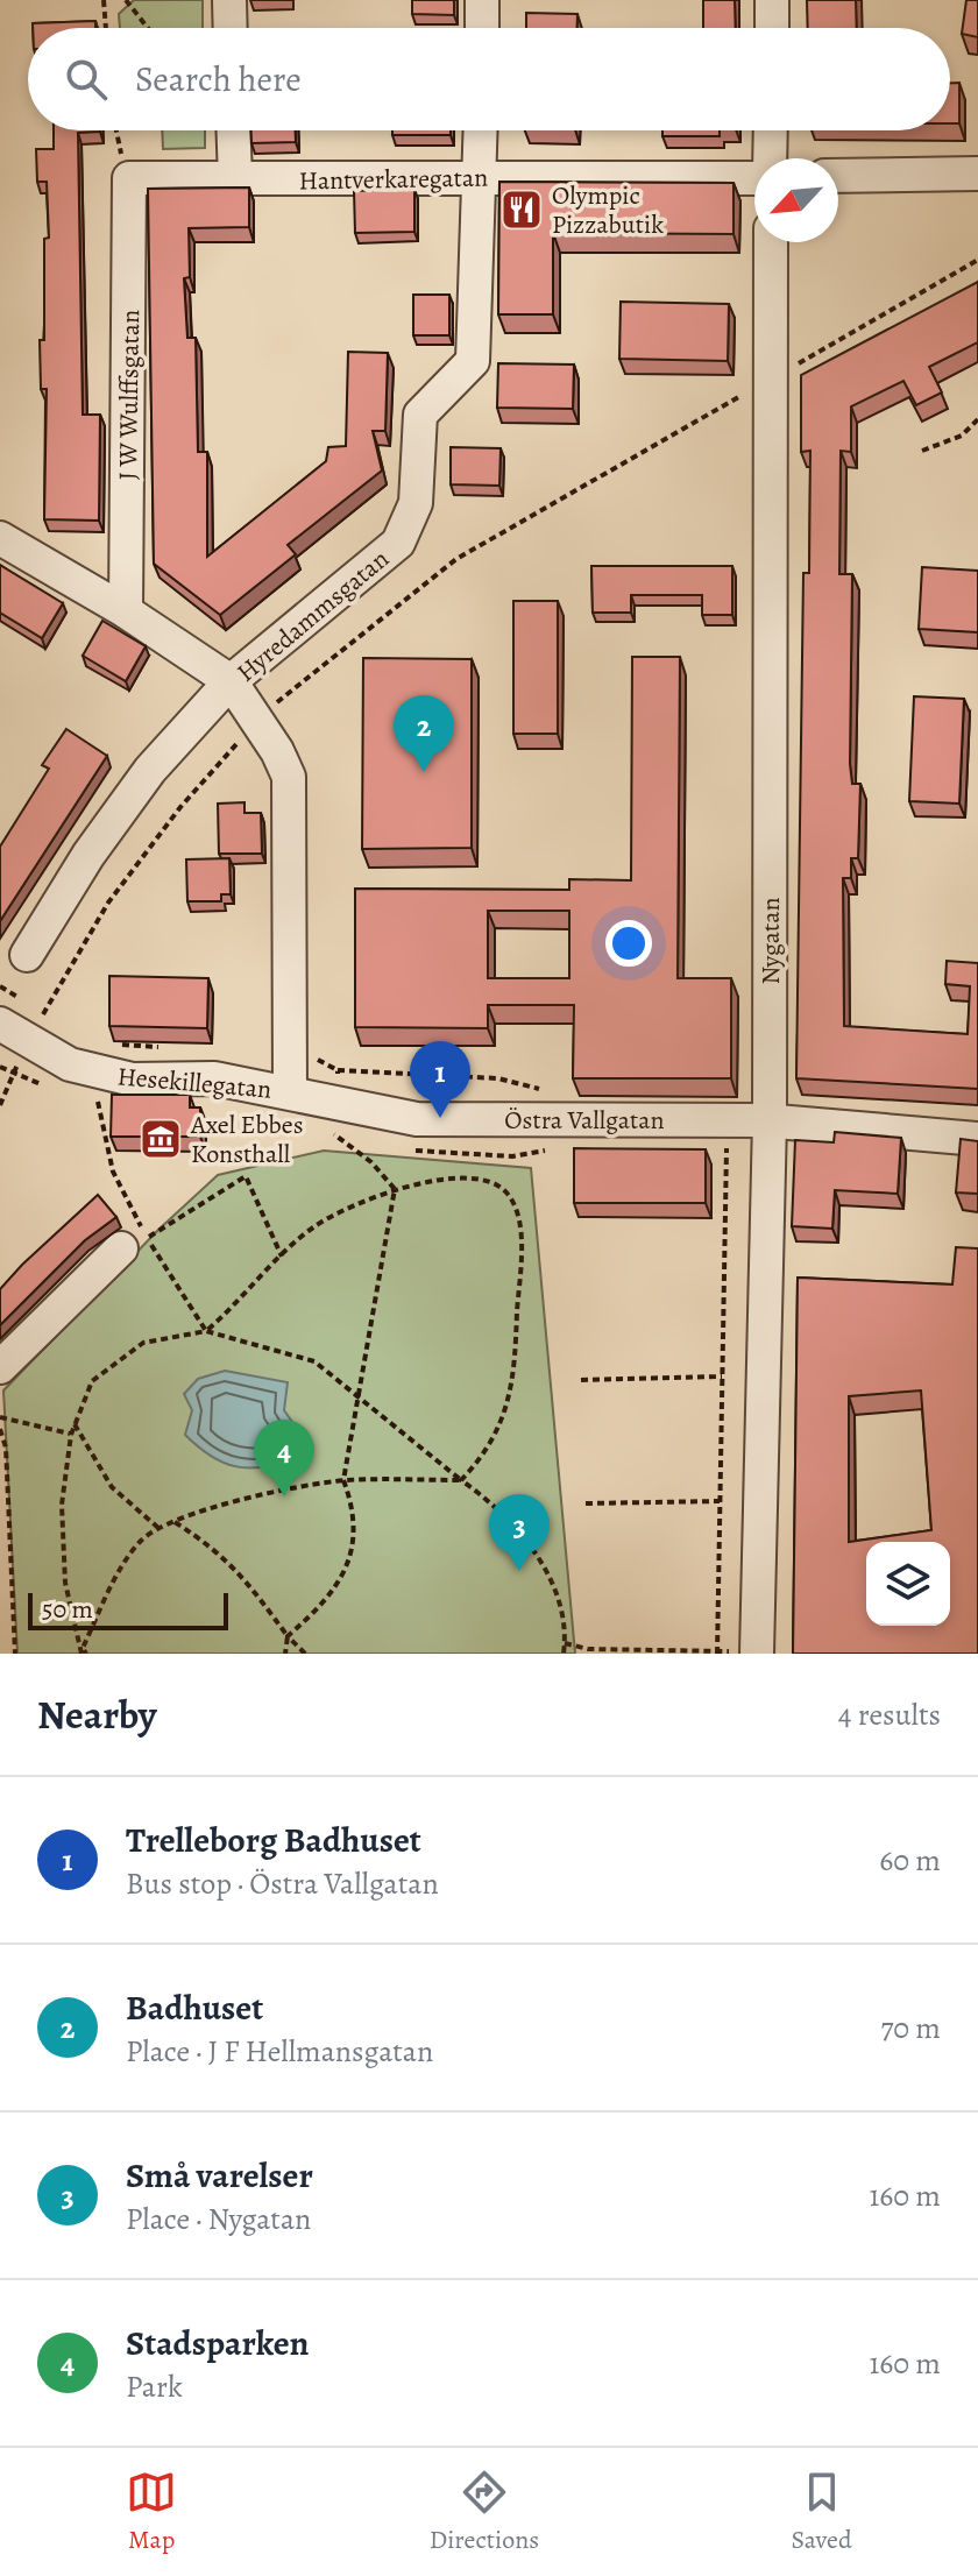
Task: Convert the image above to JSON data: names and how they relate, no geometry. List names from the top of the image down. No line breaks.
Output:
{"streets":{"street":["Hantverkaregatan","J W Wulffsgatan","Hyredammsgatan","Nygatan","Hesekillegatan","Östra Vallgatan"]},"crossings":[["Hantverkaregatan","J W Wulffsgatan"],["Hantverkaregatan","Hyredammsgatan"],["Nygatan","Östra Vallgatan"],["Hesekillegatan","Östra Vallgatan"]],"places":{"restaurant":["Olympic Pizzabutik"],"museum":["Axel Ebbes Konsthall"]},"scale_bar":"50 m","north":"bottom left","page":{"search":"Search here","pins":["2","1","4","3"],"scale":"50 m","heading":["Nearby","4 results"],"list":[{"mark":"1","name":"Trelleborg Badhuset","note":"Bus stop · Östra Vallgatan","value":"60 m"},{"mark":"2","name":"Badhuset","note":"Place · J F Hellmansgatan","value":"70 m"},{"mark":"3","name":"Små varelser","note":"Place · Nygatan","value":"160 m"},{"mark":"4","name":"Stadsparken","note":"Park","value":"160 m"}],"nav":["Map","Directions","Saved"]}}
